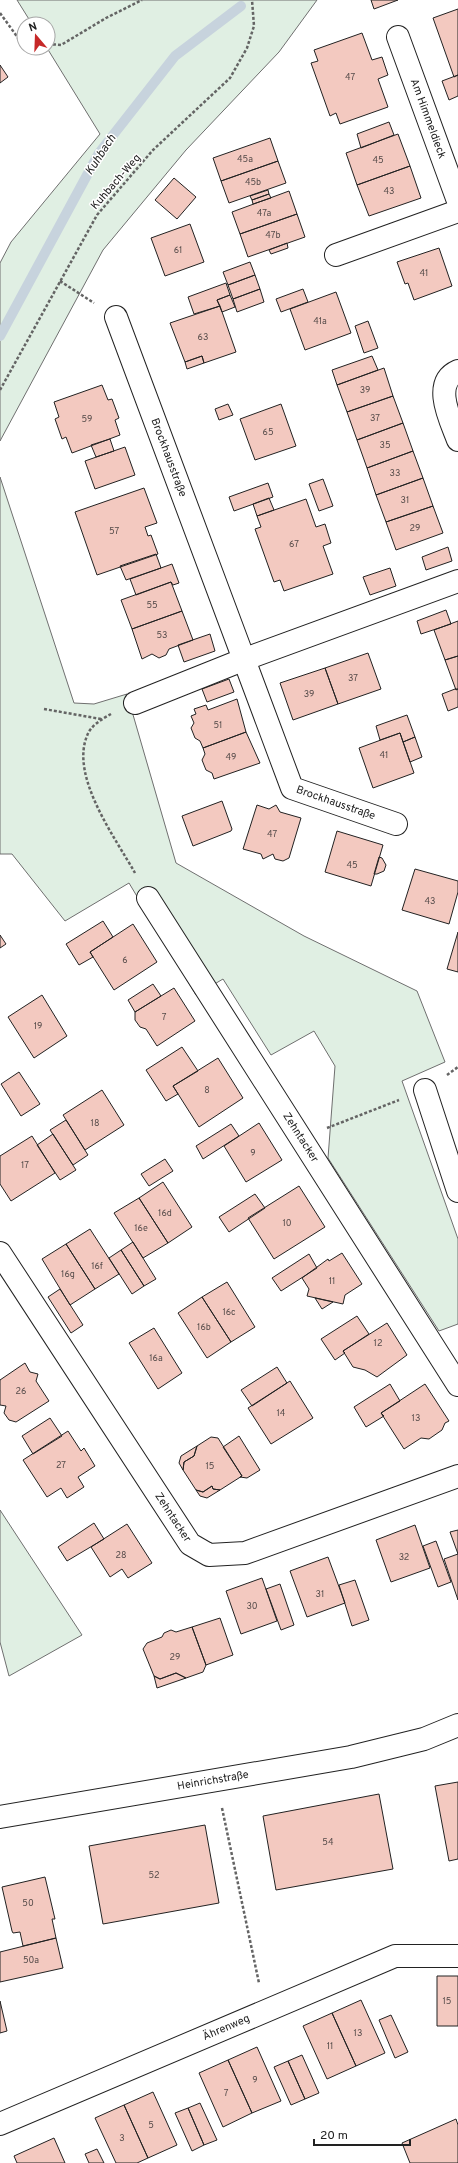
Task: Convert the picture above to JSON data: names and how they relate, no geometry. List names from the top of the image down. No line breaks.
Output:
{"streets":{"street":["Am Himmeldieck","Brockhausstraße","Zehntacker","Heinrichstraße","Ährenweg"],"path":["Kuhbach-Weg"]},"water":["Kuhbach"],"house_numbers":["47","45a","45","45b","43","47a","47b","61","41","41a","63","39","37","59","65","35","33","31","29","57","67","55","53","37","39","51","41","49","47","45","43","6","7","19","8","18","9","17","16d","10","16e","16f","16g","11","16c","16b","12","16a","26","14","13","27","15","28","32","31","30","29","54","52","50","50a","15","13","11","9","7","5","3"],"scale_bar":"20 m","north":"top"}
